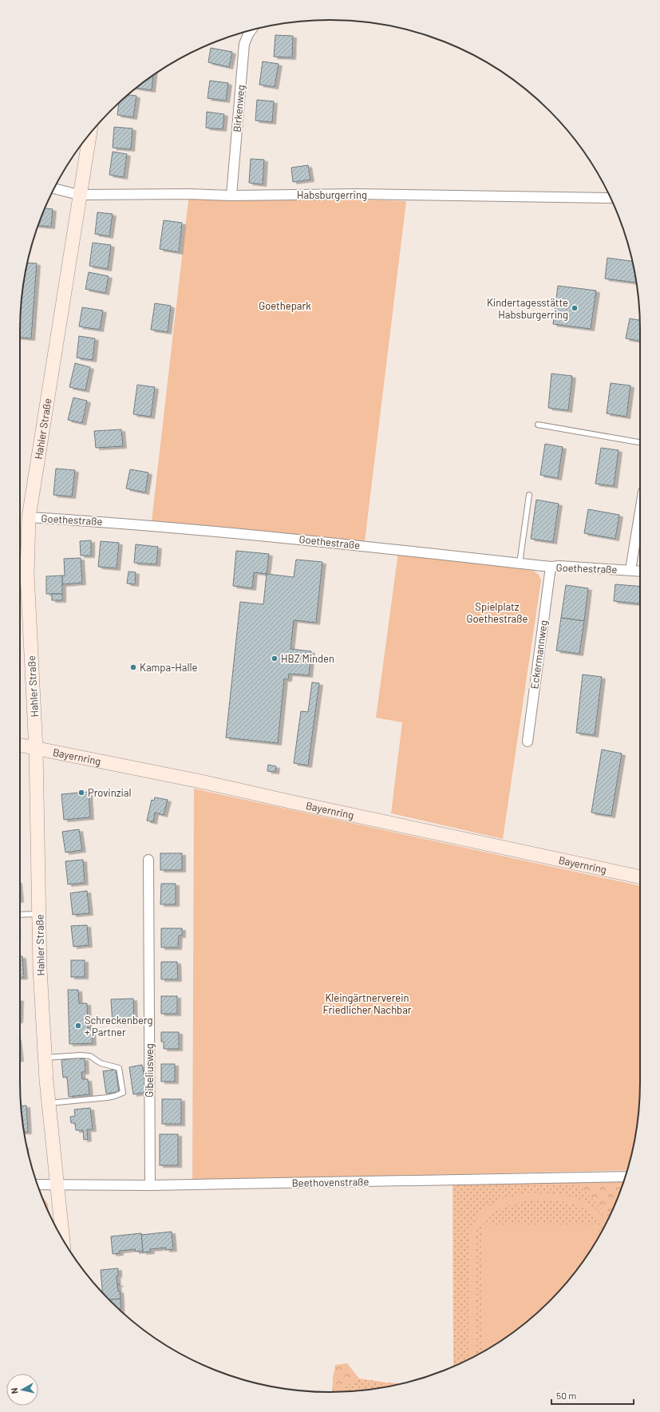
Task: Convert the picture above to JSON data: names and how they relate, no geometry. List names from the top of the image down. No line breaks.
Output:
{"streets":{"street":["Birkenweg","Habsburgerring","Hahler Straße","Goethestraße","Eckermannweg","Bayernring","Gibeliusweg","Beethovenstraße"]},"crossings":[["Birkenweg","Habsburgerring"],["Habsburgerring","Hahler Straße"],["Hahler Straße","Goethestraße"],["Hahler Straße","Bayernring"],["Hahler Straße","Beethovenstraße"],["Goethestraße","Eckermannweg"],["Gibeliusweg","Beethovenstraße"]],"parks":["Goethepark","Spielplatz Goethestraße","Kleingärtnerverein Friedlicher Nachbar"],"places":["Kindertagesstätte Habsburgerring","HBZ Minden","Kampa-Halle","Provinzial","Schreckenberg + Partner"],"scale_bar":"50 m","north":"left"}
